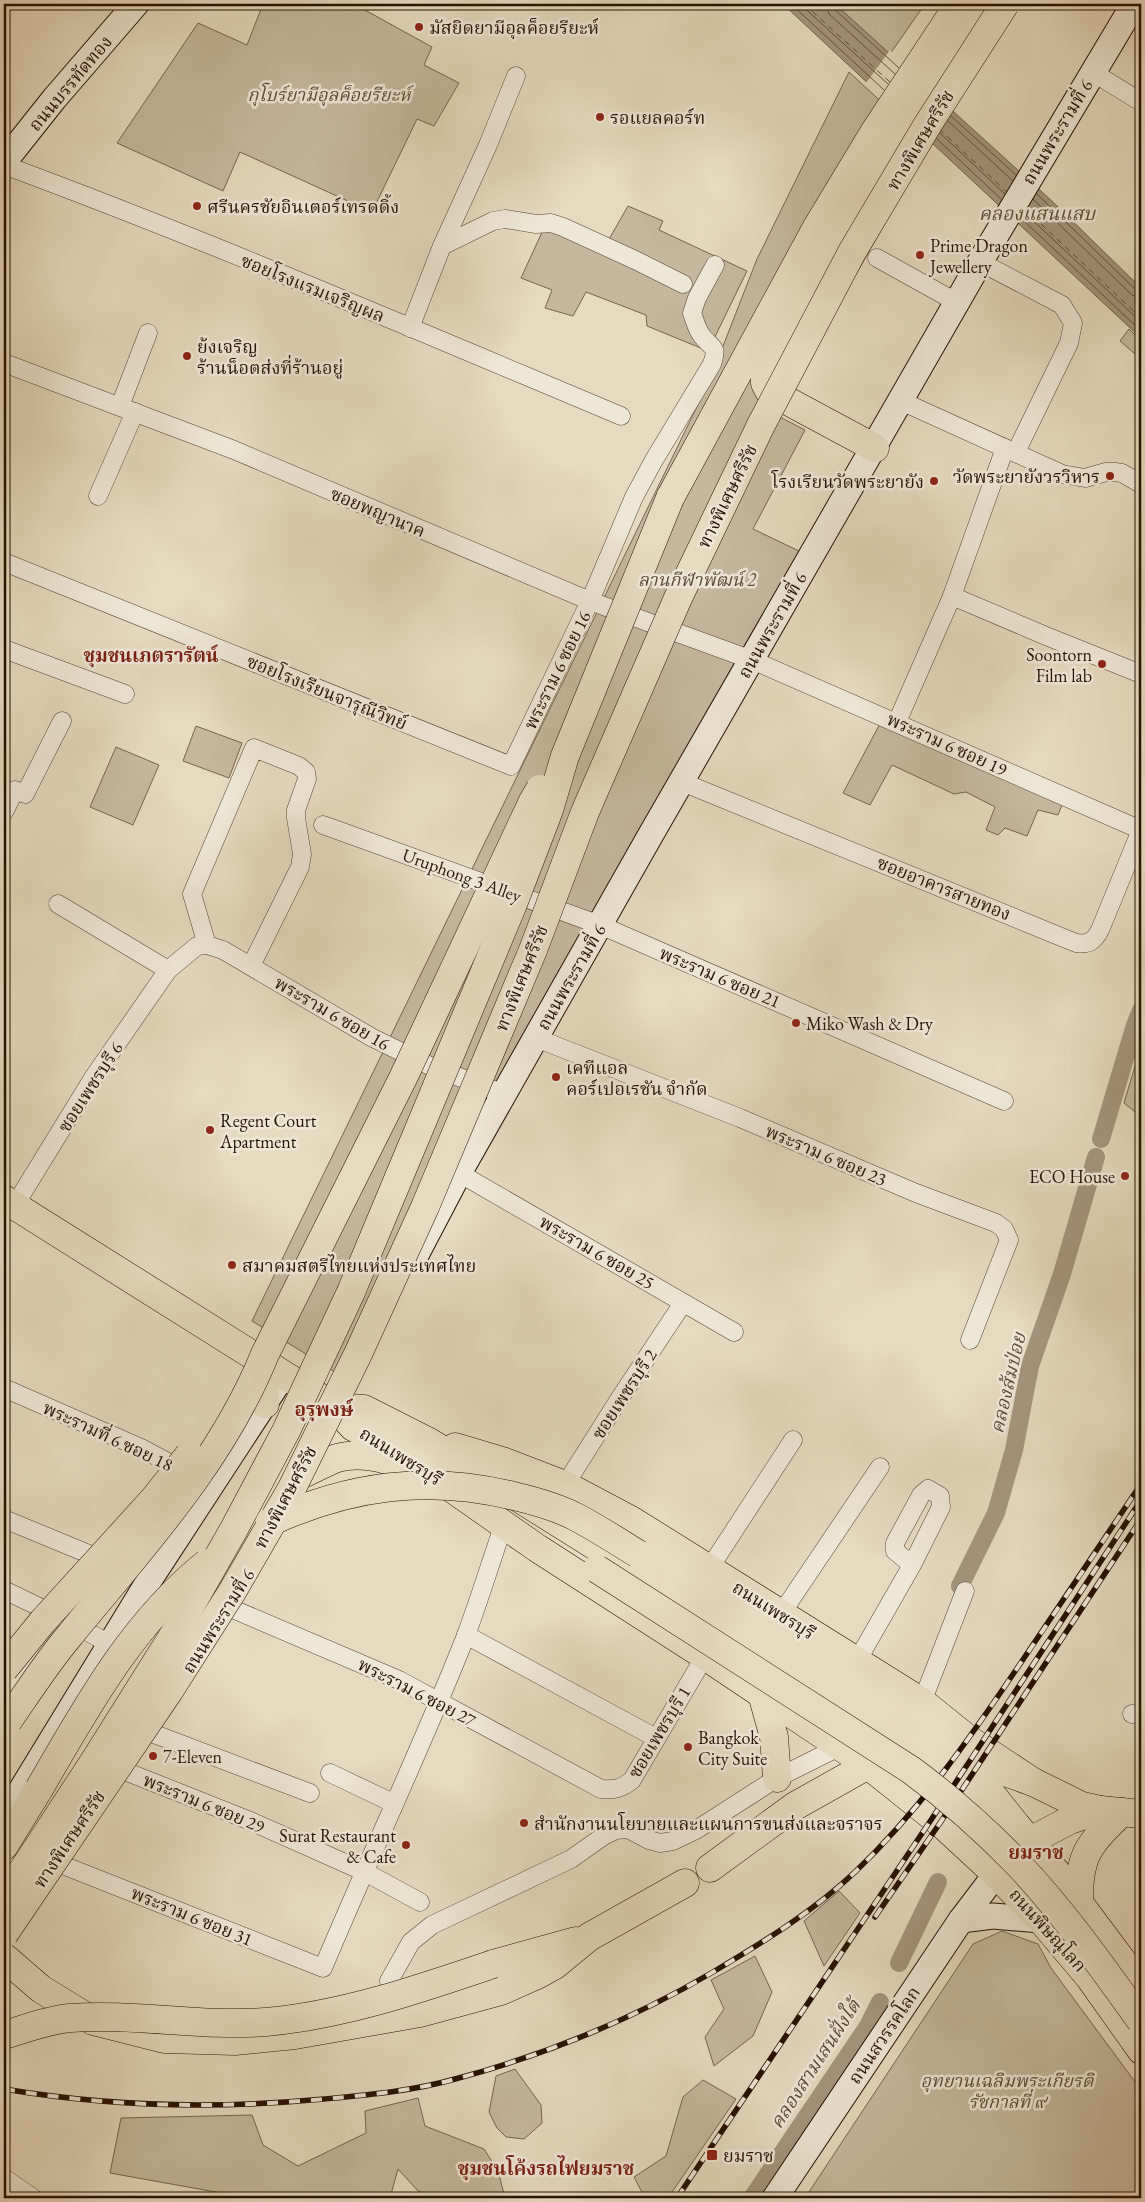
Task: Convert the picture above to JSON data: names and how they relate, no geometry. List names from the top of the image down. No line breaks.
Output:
{"streets":{"main road":["ถนนบรรทัดทอง","ถนนพระรามที่ 6","ทางพิเศษศรีรัช","ถนนเพชรบุรี","ถนนพิษณุโลก","ถนนสวรรคโลก"],"street":["ซอยโรงแรมเจริญผล","ซอยพญานาค","พระราม 6 ซอย 16","ซอยโรงเรียนจารุณีวิทย์","พระราม 6 ซอย 19","Uruphong 3 Alley","ซอยอาคารสายทอง","พระราม 6 ซอย 21","ซอยเพชรบุรี 6","พระราม 6 ซอย 23","พระราม 6 ซอย 25","ซอยเพชรบุรี 2","พระรามที่ 6 ซอย 18","พระราม 6 ซอย 27","ซอยเพชรบุรี 1","พระราม 6 ซอย 29","พระราม 6 ซอย 31"]},"crossings":[["ถนนบรรทัดทอง","ซอยโรงแรมเจริญผล"],["ถนนพระรามที่ 6","ซอยพญานาค"],["ถนนพระรามที่ 6","พระราม 6 ซอย 16"],["ถนนพระรามที่ 6","พระราม 6 ซอย 19"],["ถนนพระรามที่ 6","Uruphong 3 Alley"],["ถนนพระรามที่ 6","ซอยอาคารสายทอง"],["ถนนพระรามที่ 6","พระราม 6 ซอย 21"],["ถนนพระรามที่ 6","พระราม 6 ซอย 23"],["ถนนพระรามที่ 6","พระราม 6 ซอย 25"],["ถนนพระรามที่ 6","ถนนเพชรบุรี"],["ถนนพระรามที่ 6","พระราม 6 ซอย 27"],["ถนนพระรามที่ 6","พระราม 6 ซอย 29"],["ถนนพระรามที่ 6","พระราม 6 ซอย 31"],["ซอยพญานาค","พระราม 6 ซอย 16"],["ซอยพญานาค","พระราม 6 ซอย 19"],["พระราม 6 ซอย 16","ซอยโรงเรียนจารุณีวิทย์"],["พระราม 6 ซอย 19","ซอยอาคารสายทอง"],["Uruphong 3 Alley","พระราม 6 ซอย 21"],["ซอยเพชรบุรี 6","ถนนเพชรบุรี"],["พระราม 6 ซอย 25","ซอยเพชรบุรี 2"],["ซอยเพชรบุรี 2","ถนนเพชรบุรี"],["ถนนเพชรบุรี","ซอยเพชรบุรี 1"],["ถนนเพชรบุรี","ถนนพิษณุโลก"],["พระราม 6 ซอย 27","ซอยเพชรบุรี 1"],["พระราม 6 ซอย 29","พระราม 6 ซอย 31"],["ถนนพิษณุโลก","ถนนสวรรคโลก"]],"districts":["ชุมชนเภตรารัตน์","อุรุพงษ์","ยมราช","ชุมชนโค้งรถไฟยมราช"],"water":["คลองแสนแสบ","คลองส้มป่อย","คลองสามเสนฝั่งใต้"],"parks":["กุโบร์ยามีอุลค็อยรียะห์","ลานกีฬาพัฒน์ 2","อุทยานเฉลิมพระเกียรติ รัชกาลที่ ๙"],"places":{"other":["มัสยิดยามีอุลค็อยรียะห์","รอแยลคอร์ท","ศรีนครชัยอินเตอร์เทรดดิ้ง","Prime Dragon Jewellery","ย้งเจริญ ร้านน็อตส่งที่ร้านอยู่","วัดพระยายังวรวิหาร","โรงเรียนวัดพระยายัง","Soontorn Film lab","Miko Wash & Dry","เคทีแอล คอร์เปอเรชัน จำกัด","Regent Court Apartment","ECO House","สมาคมสตรีไทยแห่งประเทศไทย","Bangkok City Suite","7-Eleven","สำนักงานนโยบายและแผนการขนส่งและจราจร","Surat Restaurant & Cafe"],"transit":["ยมราช"]}}
